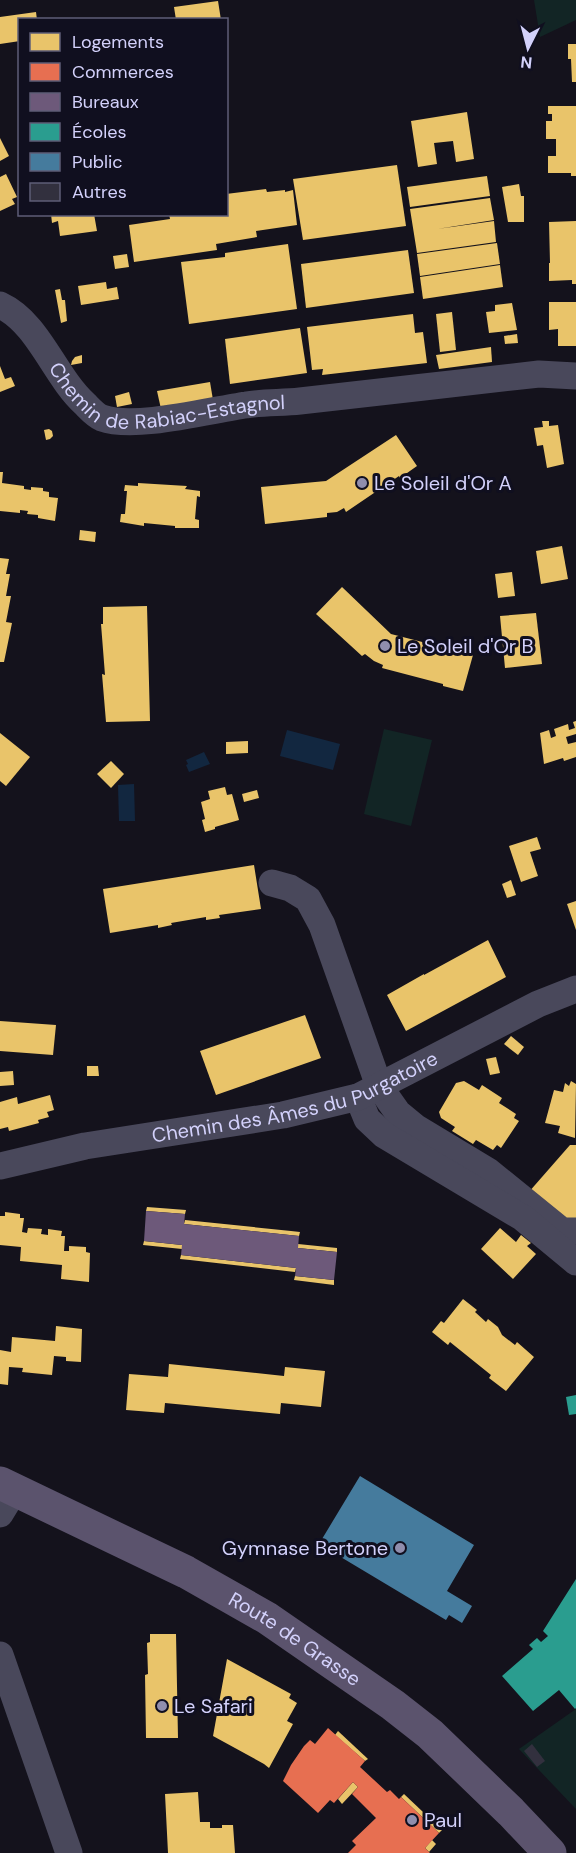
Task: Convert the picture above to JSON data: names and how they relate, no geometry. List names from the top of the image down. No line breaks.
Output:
{"streets":{"main road":["Route de Grasse"],"street":["Chemin de Rabiac-Estagnol","Chemin des Âmes du Purgatoire"]},"places":["Le Soleil d'Or A","Le Soleil d'Or B","Gymnase Bertone","Le Safari","Paul"],"legend":["Logements","Commerces","Bureaux","Écoles","Public","Autres"],"north":"bottom"}
